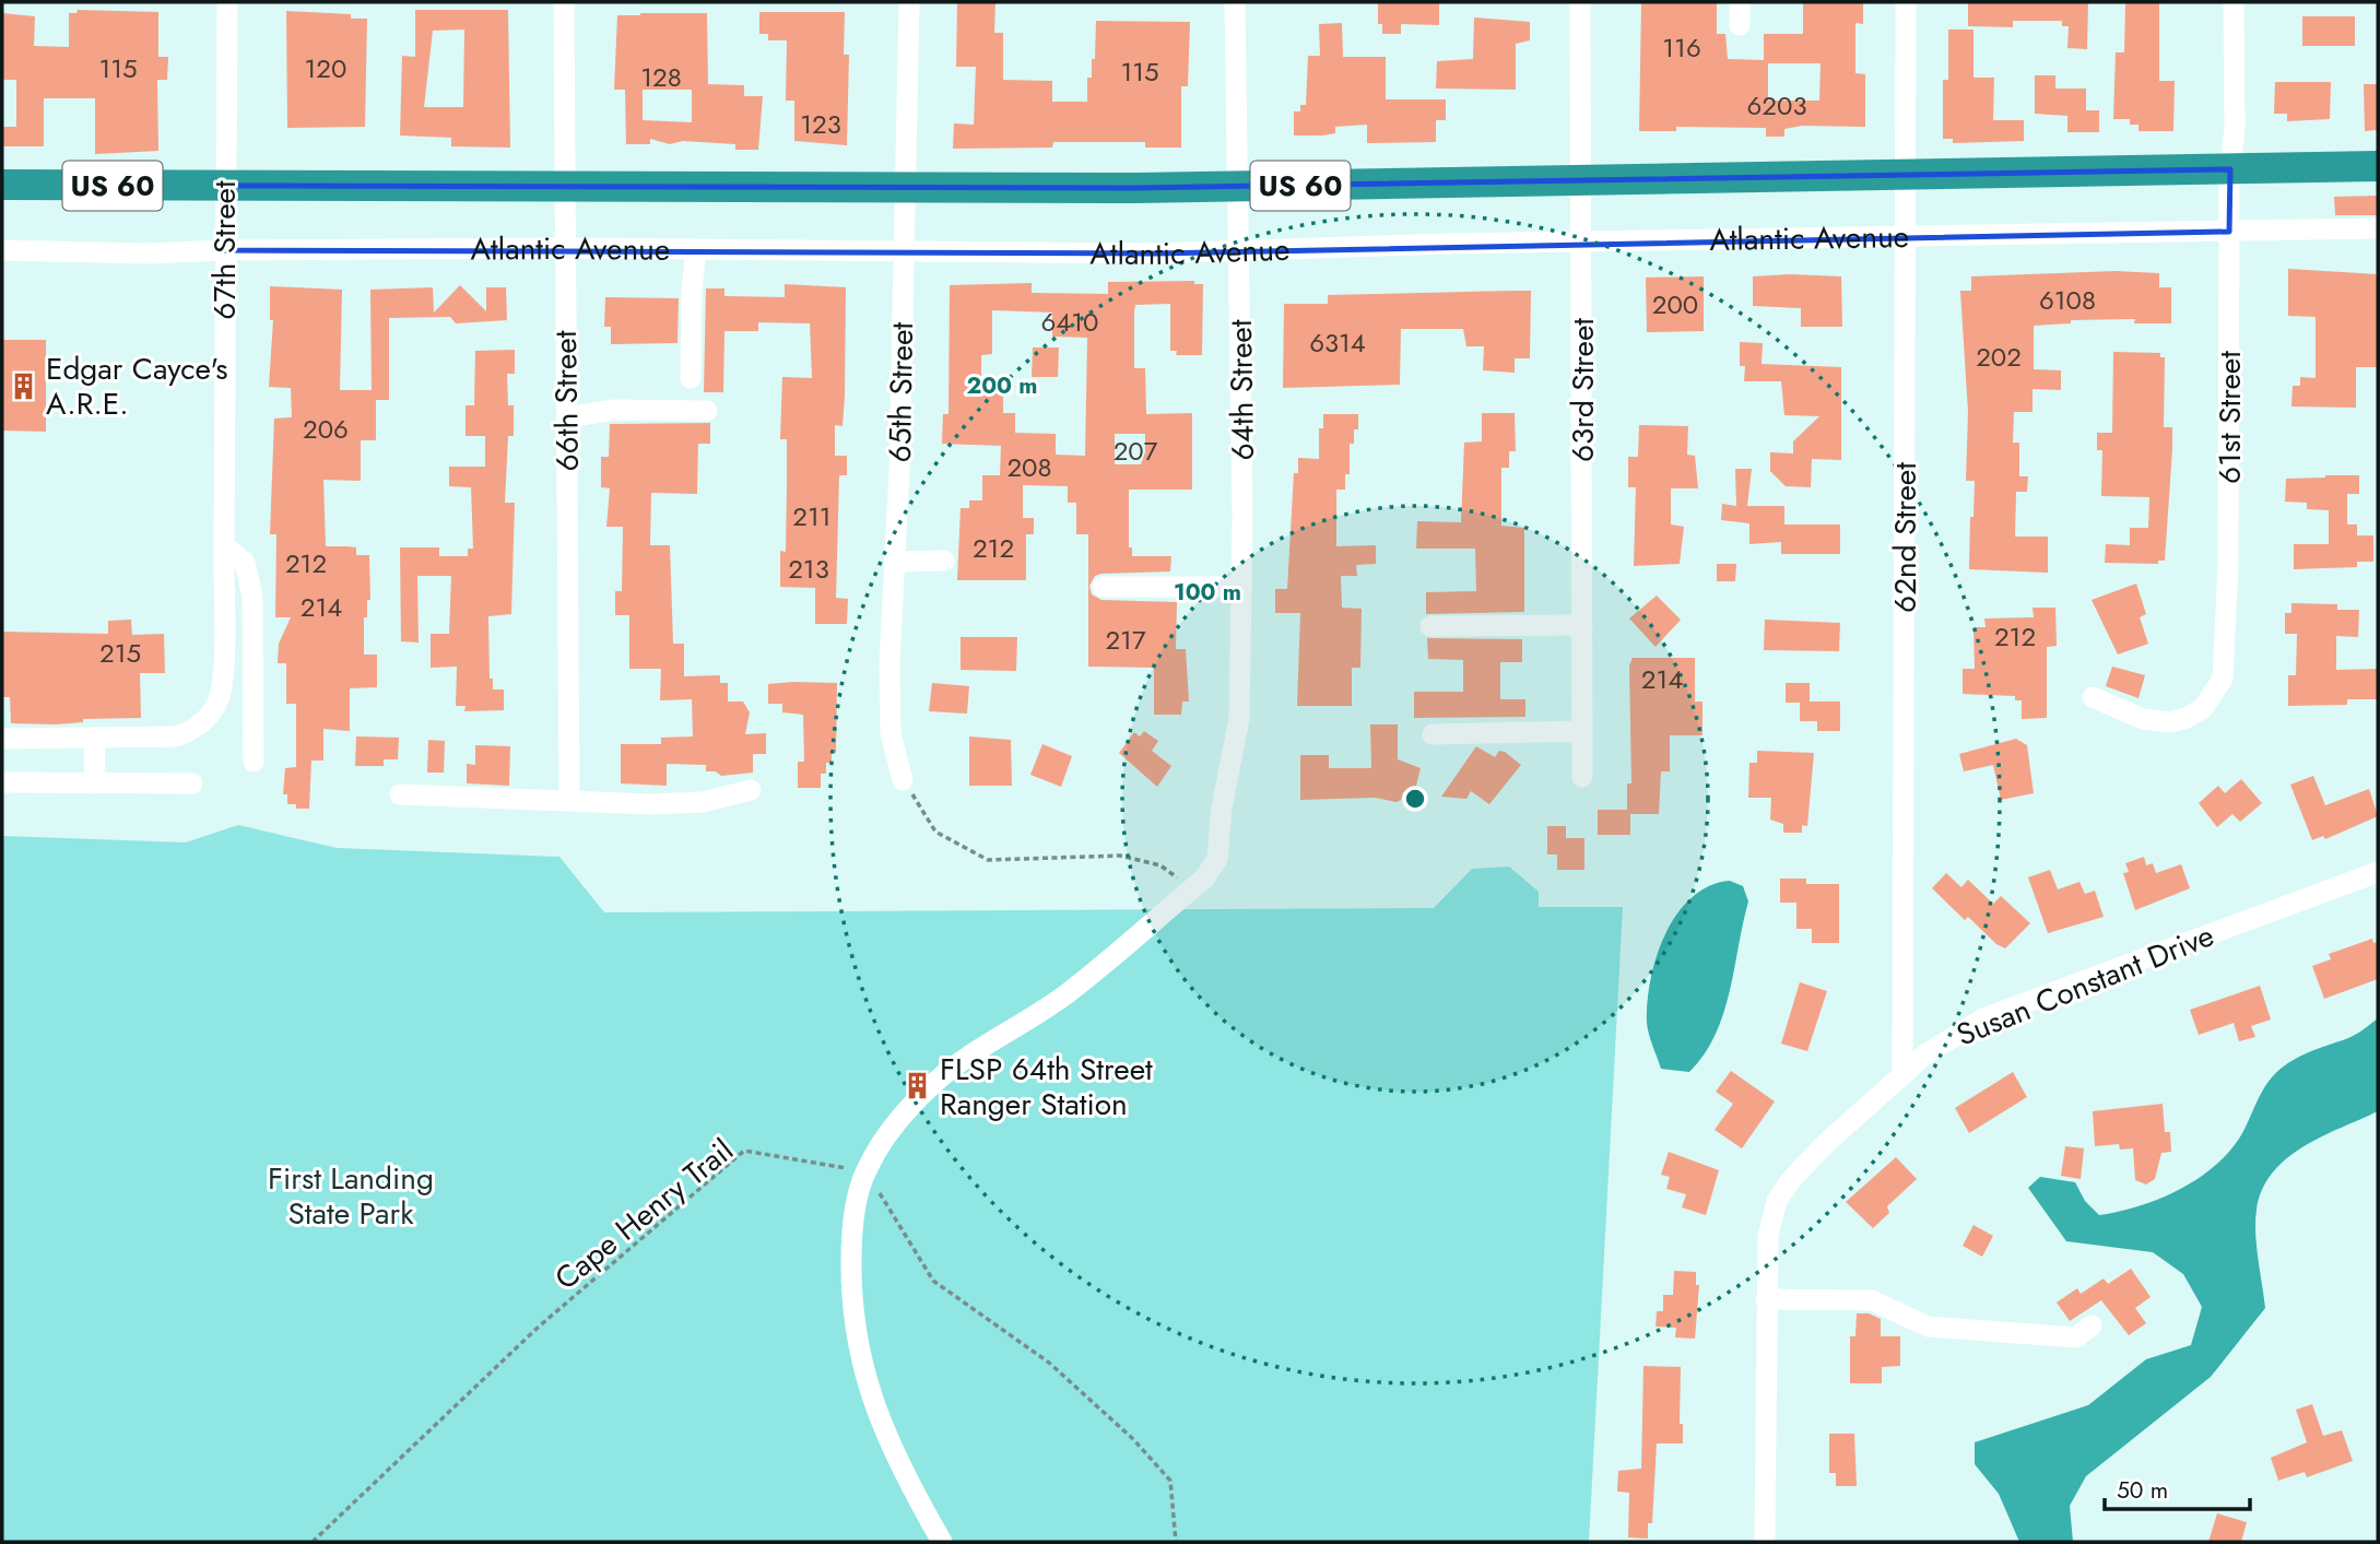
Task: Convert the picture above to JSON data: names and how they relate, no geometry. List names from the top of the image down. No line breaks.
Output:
{"streets":{"highway":["US 60","Atlantic Avenue"],"street":["67th Street","64th Street","63rd Street","65th Street","66th Street","61st Street","62nd Street","Susan Constant Drive"],"path":["Cape Henry Trail"]},"crossings":[["Atlantic Avenue","67th Street"],["Atlantic Avenue","64th Street"],["Atlantic Avenue","63rd Street"],["Atlantic Avenue","65th Street"],["Atlantic Avenue","66th Street"],["Atlantic Avenue","61st Street"],["Atlantic Avenue","62nd Street"],["64th Street","Cape Henry Trail"],["62nd Street","Susan Constant Drive"]],"parks":["First Landing State Park"],"places":{"building":["Edgar Cayce's A.R.E.","FLSP 64th Street Ranger Station"]},"house_numbers":["116","115","120","115","128","6203","123","6108","200","6410","6314","202","206","207","208","211","212","212","213","214","212","217","215","214"],"scale_bar":"50 m","rings":["200 m","100 m"]}
